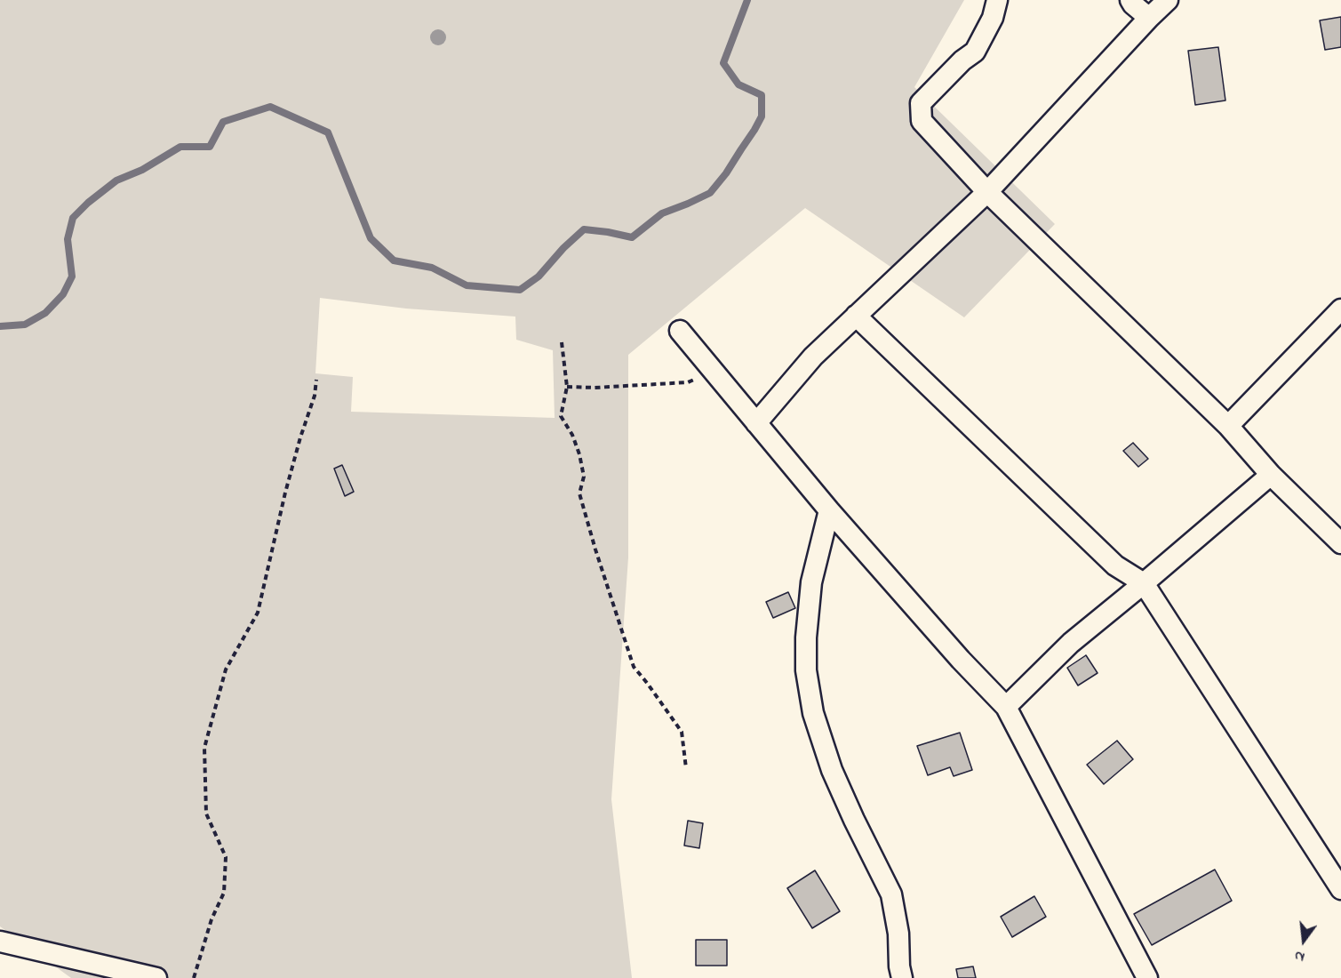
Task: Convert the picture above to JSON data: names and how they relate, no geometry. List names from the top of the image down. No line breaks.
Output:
{"north":"bottom"}
